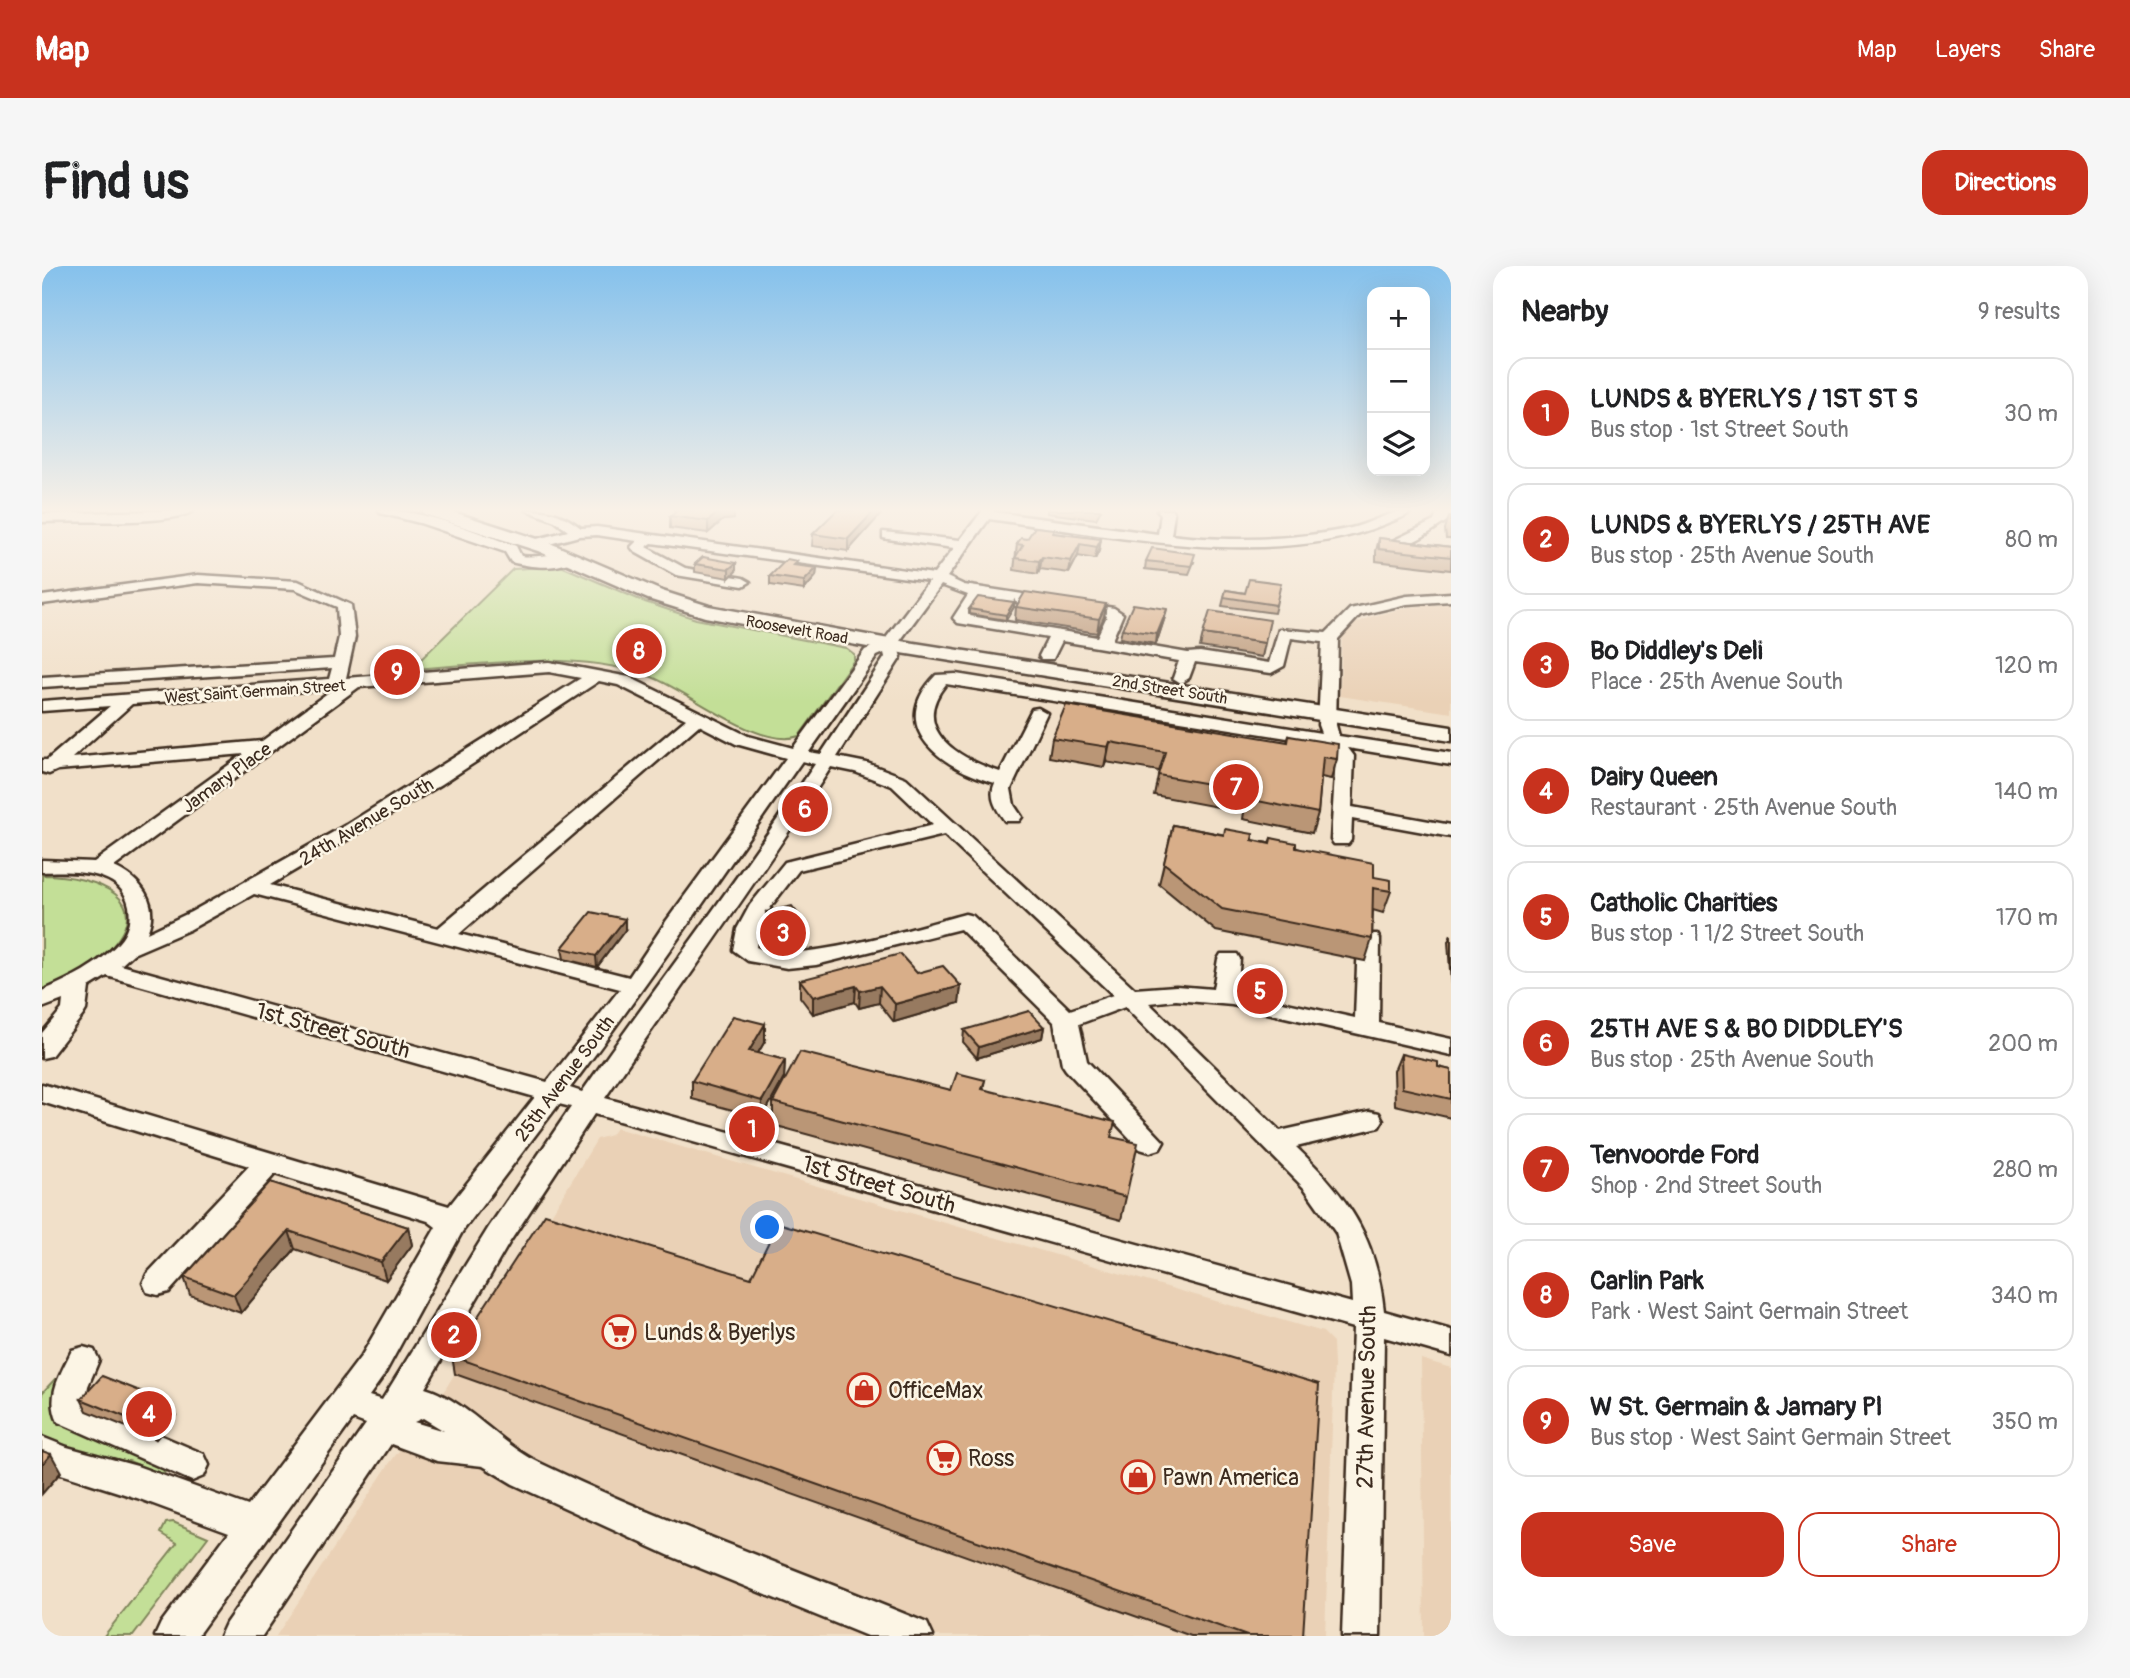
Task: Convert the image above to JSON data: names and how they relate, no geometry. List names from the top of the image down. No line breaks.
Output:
{"streets":{"main road":["Roosevelt Road","2nd Street South"],"street":["West Saint Germain Street","Jamary Place","24th Avenue South","1st Street South","25th Avenue South","27th Avenue South"]},"crossings":[["Roosevelt Road","2nd Street South"],["Roosevelt Road","25th Avenue South"],["2nd Street South","25th Avenue South"],["West Saint Germain Street","Jamary Place"],["West Saint Germain Street","24th Avenue South"],["West Saint Germain Street","25th Avenue South"],["1st Street South","25th Avenue South"],["1st Street South","27th Avenue South"]],"places":{"supermarket":["Lunds & Byerlys","Ross"],"shop":["OfficeMax","Pawn America"]},"page":{"header":"Map","nav":["Map","Layers","Share"],"buttons":["Directions",["Save","Share"]],"title":"Find us","heading":["Nearby","9 results"],"map_buttons":["+","−"],"list":[{"mark":"1","name":"LUNDS & BYERLYS / 1ST ST S","note":"Bus stop · 1st Street South","value":"30 m"},{"mark":"2","name":"LUNDS & BYERLYS / 25TH AVE","note":"Bus stop · 25th Avenue South","value":"80 m"},{"mark":"3","name":"Bo Diddley's Deli","note":"Place · 25th Avenue South","value":"120 m"},{"mark":"4","name":"Dairy Queen","note":"Restaurant · 25th Avenue South","value":"140 m"},{"mark":"5","name":"Catholic Charities","note":"Bus stop · 1 1/2 Street South","value":"170 m"},{"mark":"6","name":"25TH AVE S & BO DIDDLEY'S","note":"Bus stop · 25th Avenue South","value":"200 m"},{"mark":"7","name":"Tenvoorde Ford","note":"Shop · 2nd Street South","value":"280 m"},{"mark":"8","name":"Carlin Park","note":"Park · West Saint Germain Street","value":"340 m"},{"mark":"9","name":"W St. Germain & Jamary Pl","note":"Bus stop · West Saint Germain Street","value":"350 m"}],"pins":["8","9","7","6","3","5","1","2","4"]}}
